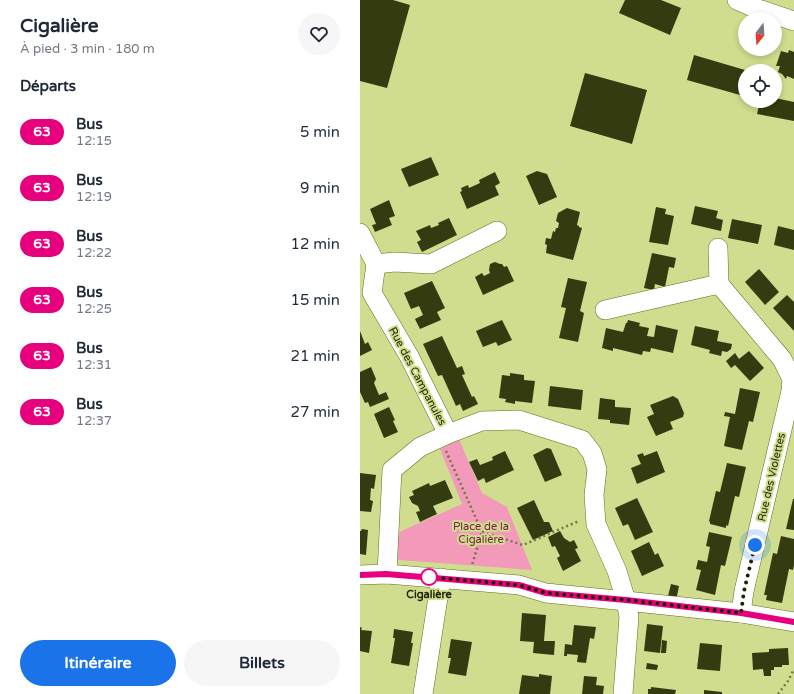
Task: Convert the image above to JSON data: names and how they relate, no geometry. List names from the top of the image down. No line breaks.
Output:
{"streets":{"street":["Rue des Campanules","Rue des Violettes"]},"parks":["Place de la Cigalière"],"places":["Cigalière"],"lines":["bus line 63"],"north":"bottom","page":{"heading":[["Cigalière","À pied · 3 min · 180 m"],"Départs"],"list":[{"mark":"63","name":"Bus","note":"12:15","value":"5 min"},{"mark":"63","name":"Bus","note":"12:19","value":"9 min"},{"mark":"63","name":"Bus","note":"12:22","value":"12 min"},{"mark":"63","name":"Bus","note":"12:25","value":"15 min"},{"mark":"63","name":"Bus","note":"12:31","value":"21 min"},{"mark":"63","name":"Bus","note":"12:37","value":"27 min"}],"buttons":["Itinéraire","Billets"]}}
